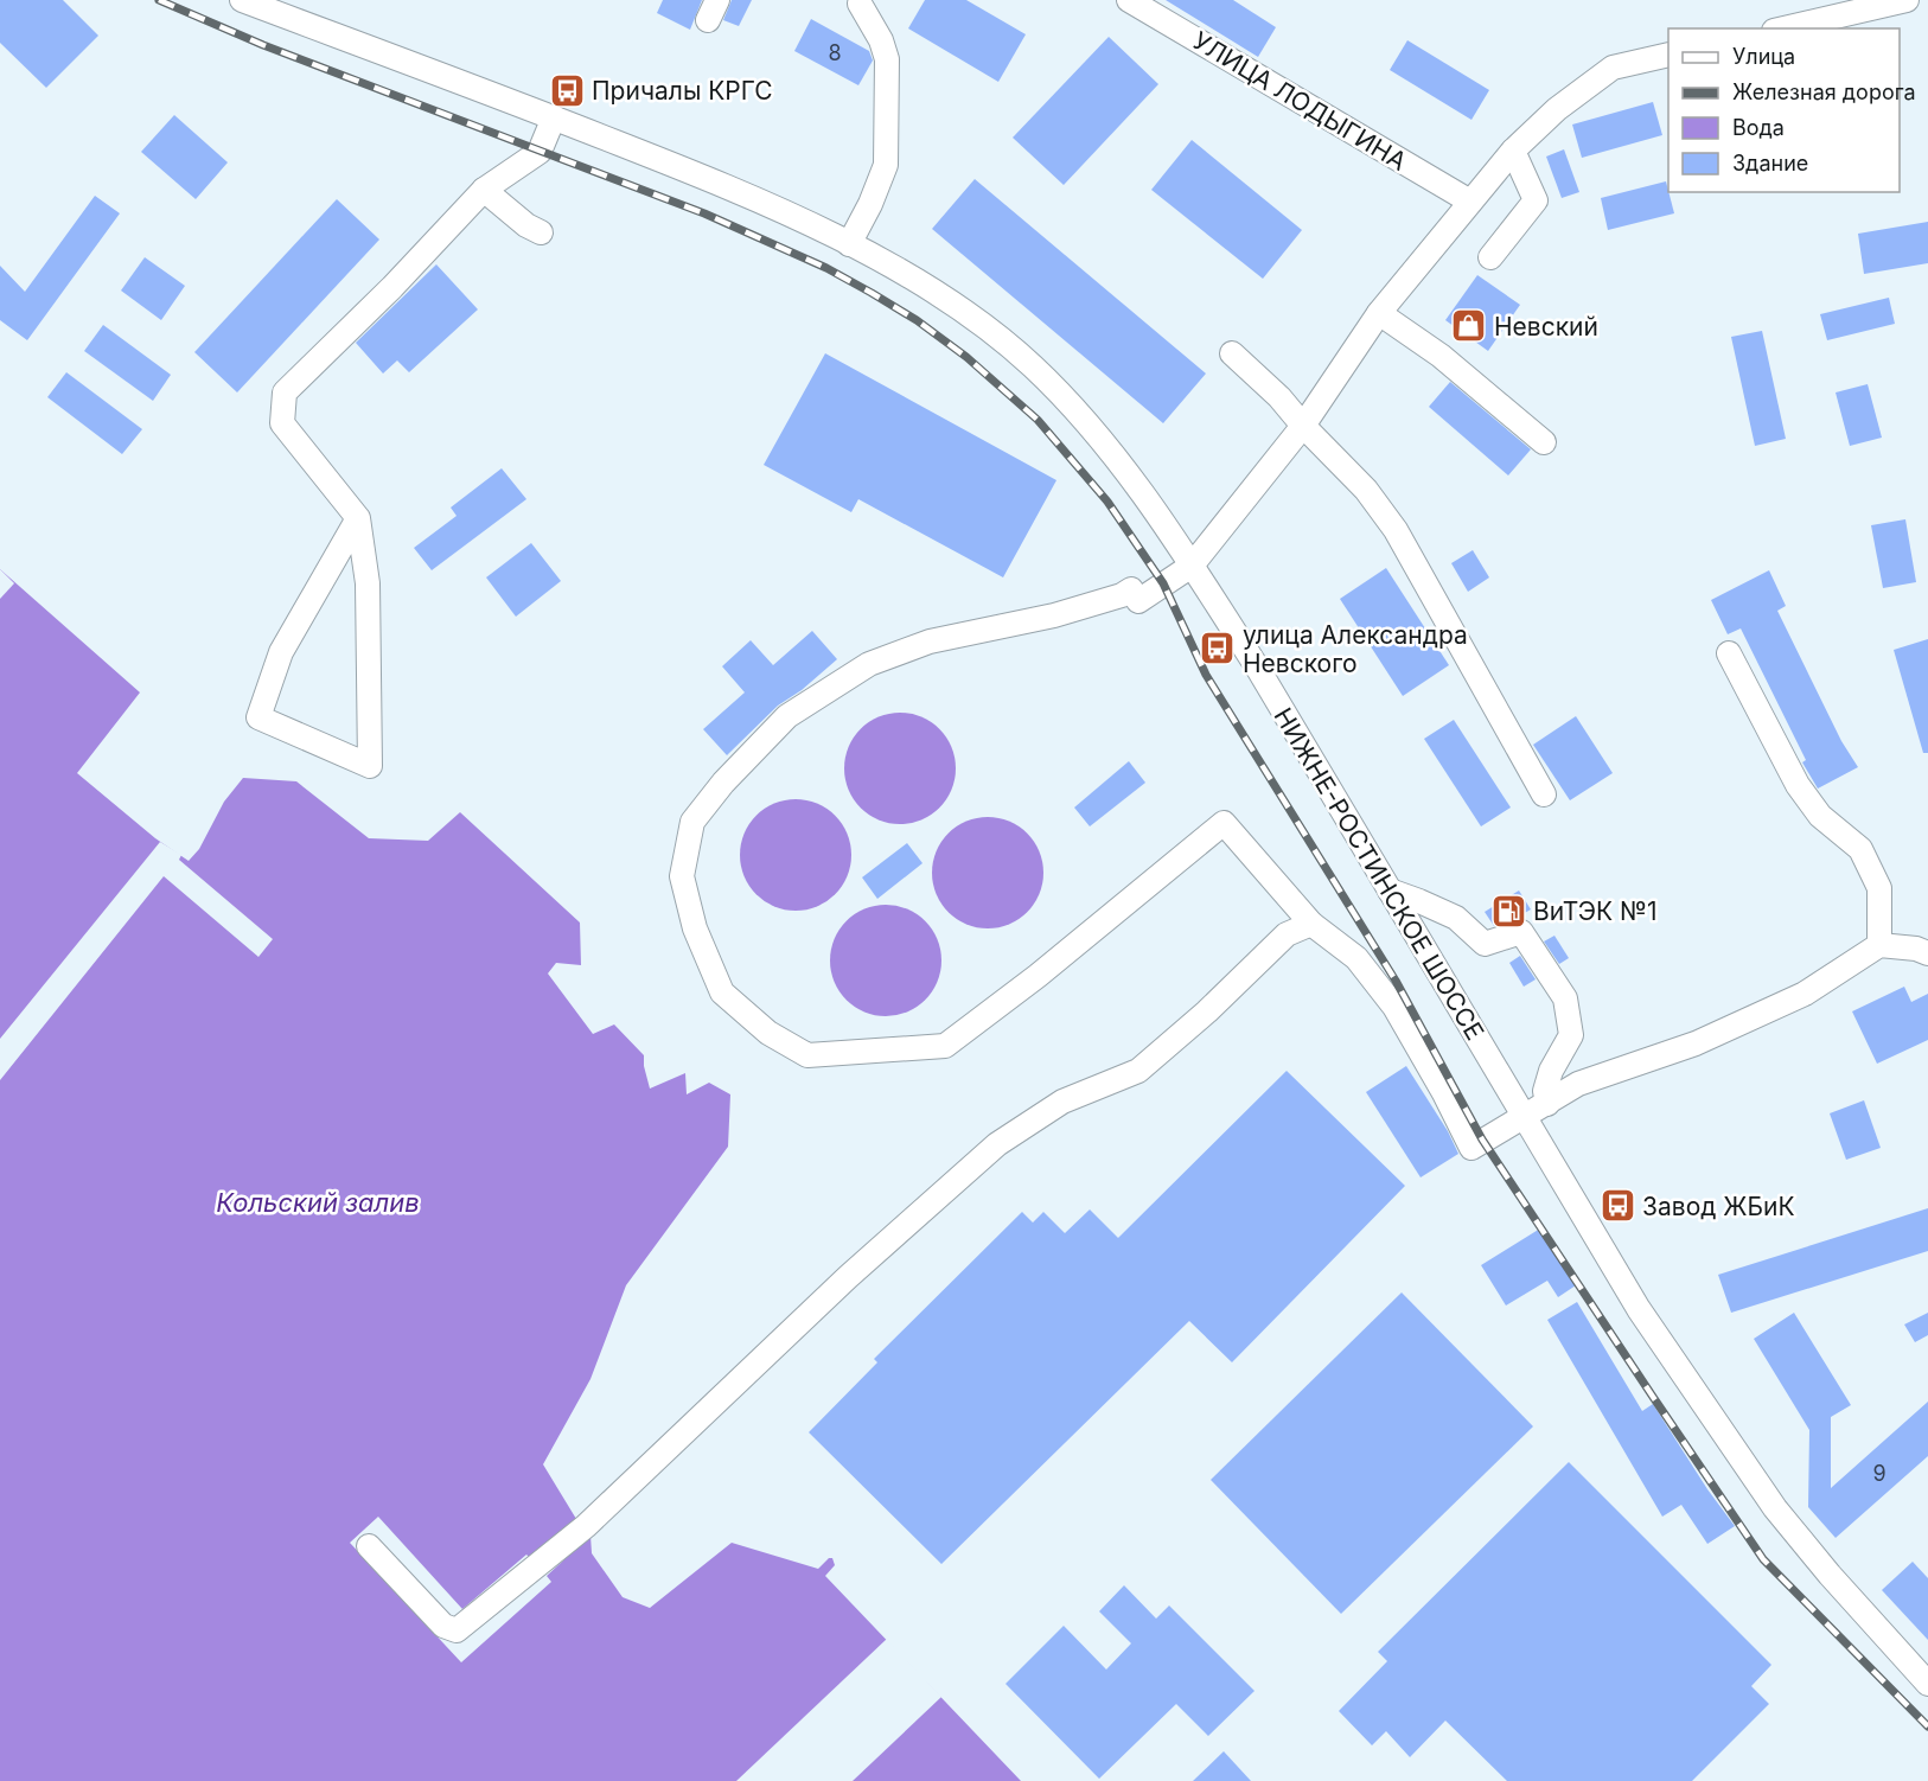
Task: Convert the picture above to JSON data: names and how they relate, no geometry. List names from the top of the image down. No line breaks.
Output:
{"streets":{"street":["УЛИЦА ЛОДЫГИНА","НИЖНЕ-РОСТИНСКОЕ ШОССЕ"]},"water":["Кольский залив"],"places":{"bus stop":["Причалы КРГС","улица Александра Невского","Завод ЖБиК"],"shop":["Невский"],"fuel station":["ВиТЭК №1"]},"house_numbers":["8","9"],"legend":["Улица","Железная дорога","Вода","Здание"]}
